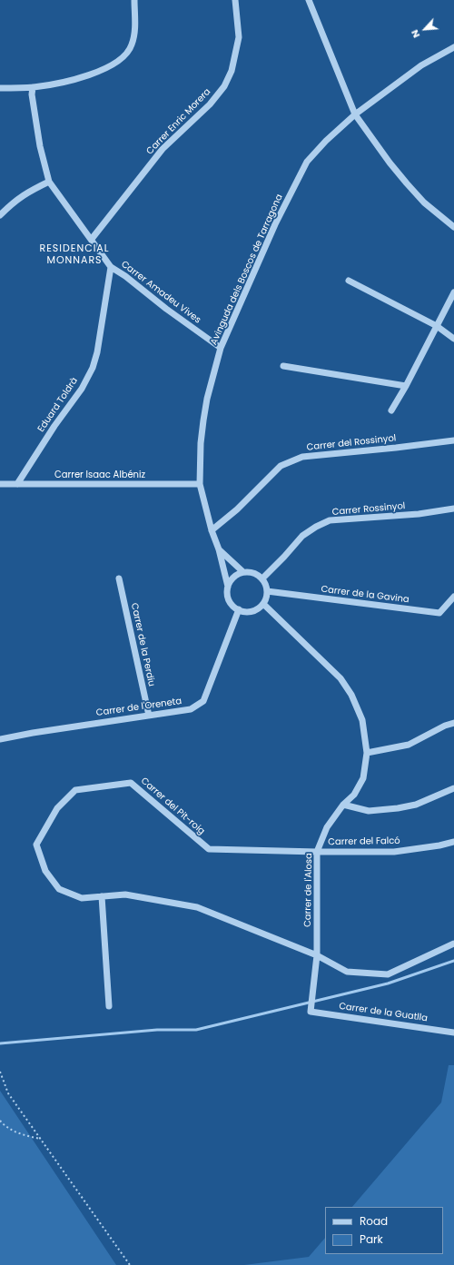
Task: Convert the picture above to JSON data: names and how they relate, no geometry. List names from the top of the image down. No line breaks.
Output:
{"streets":{"street":["Carrer Enric Morera","Avinguda dels Boscos de Tarragona","Carrer Amadeu Vives","Eduard Toldrà","Carrer del Rossinyol","Carrer Isaac Albéniz","Carrer Rossinyol","Carrer de la Gavina","Carrer de la Perdiu","Carrer de l'Oreneta","Carrer del Pit-roig","Carrer del Falcó","Carrer de l'Alosa","Carrer de la Guatlla"]},"crossings":[["Carrer Enric Morera","Carrer Amadeu Vives"],["Avinguda dels Boscos de Tarragona","Carrer Amadeu Vives"],["Avinguda dels Boscos de Tarragona","Carrer del Rossinyol"],["Avinguda dels Boscos de Tarragona","Carrer Isaac Albéniz"],["Avinguda dels Boscos de Tarragona","Carrer Rossinyol"],["Avinguda dels Boscos de Tarragona","Carrer de la Gavina"],["Avinguda dels Boscos de Tarragona","Carrer de l'Oreneta"],["Avinguda dels Boscos de Tarragona","Carrer de l'Alosa"],["Carrer Amadeu Vives","Eduard Toldrà"],["Eduard Toldrà","Carrer Isaac Albéniz"],["Carrer Rossinyol","Carrer de la Gavina"],["Carrer Rossinyol","Carrer de l'Oreneta"],["Carrer Rossinyol","Carrer de l'Alosa"],["Carrer de la Gavina","Carrer de l'Oreneta"],["Carrer de la Gavina","Carrer de l'Alosa"],["Carrer de la Perdiu","Carrer de l'Oreneta"],["Carrer de l'Oreneta","Carrer de l'Alosa"],["Carrer del Pit-roig","Carrer del Falcó"],["Carrer del Pit-roig","Carrer de l'Alosa"],["Carrer del Falcó","Carrer de l'Alosa"],["Carrer de l'Alosa","Carrer de la Guatlla"]],"districts":["RESIDENCIAL MONNARS"],"legend":["Road","Park"],"north":"bottom left"}
